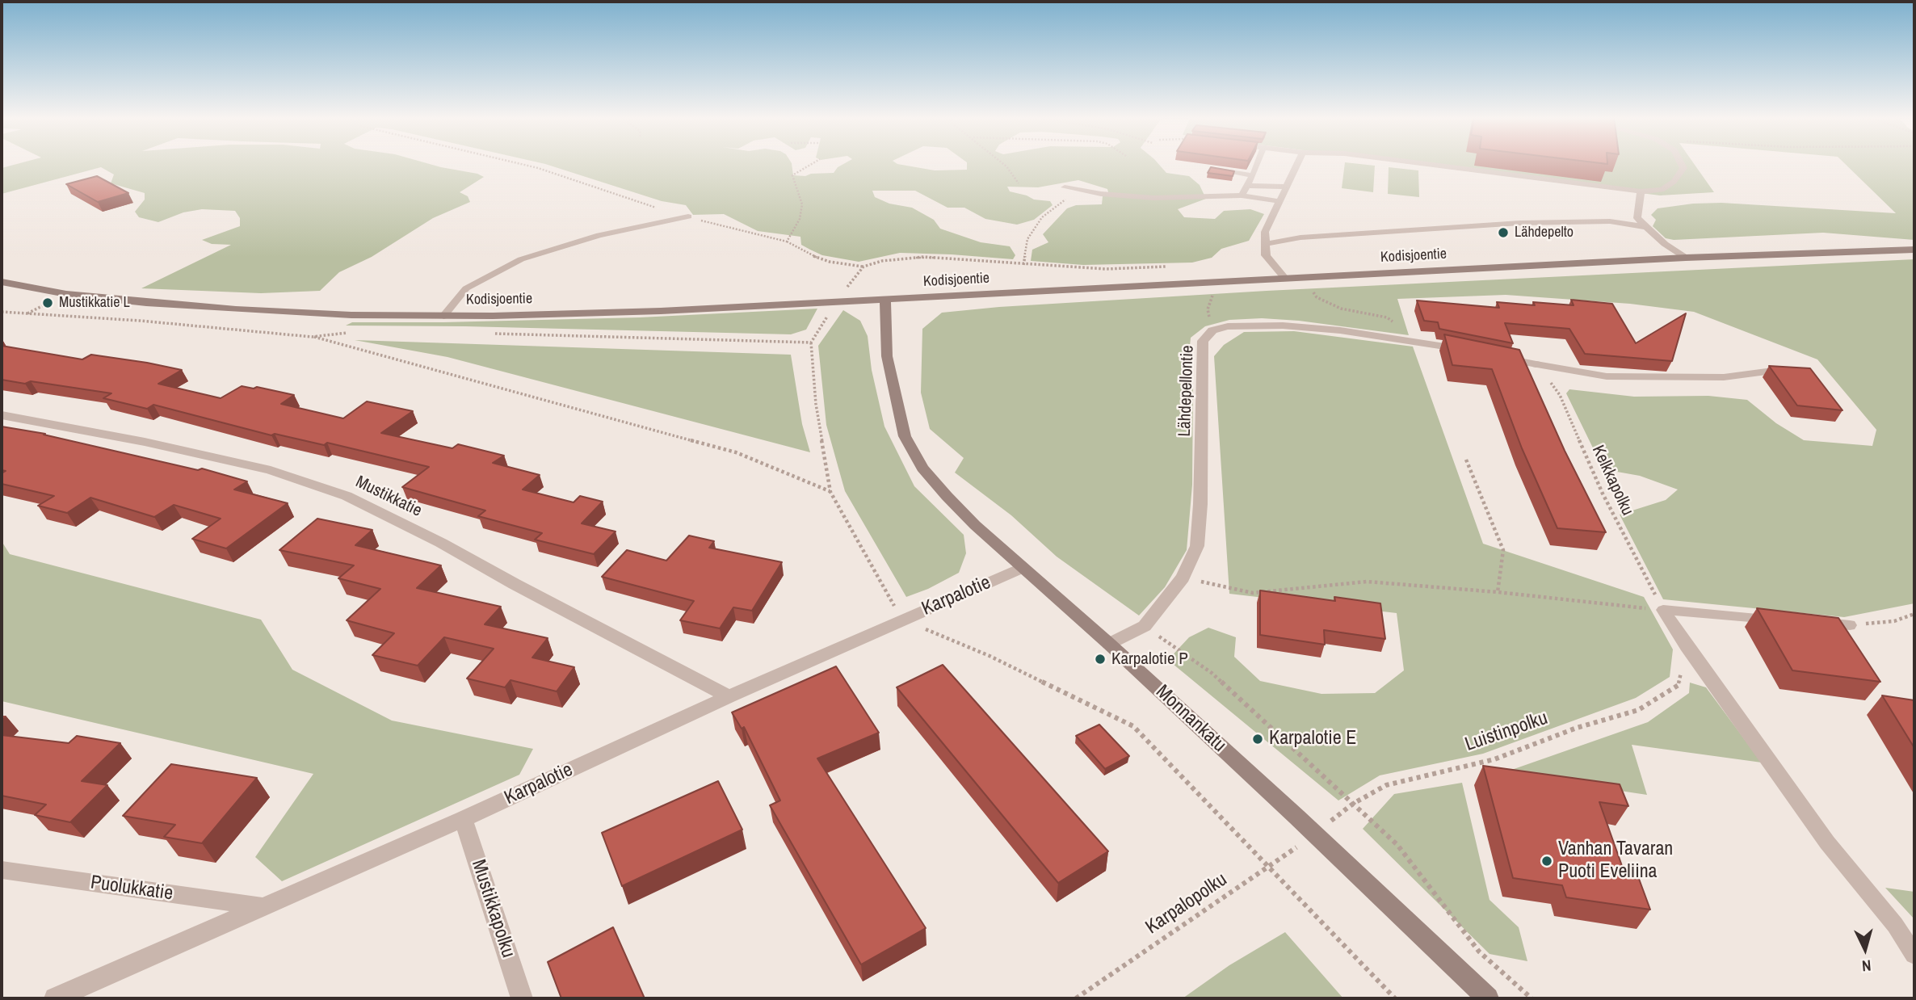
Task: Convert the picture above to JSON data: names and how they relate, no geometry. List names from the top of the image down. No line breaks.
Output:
{"streets":{"street":["Kodisjoentie","Lähdepellontie","Mustikkatie","Karpalotie","Monnankatu","Puolukkatie","Mustikkapolku"],"path":["Kelkkapolku","Luistinpolku","Karpalopolku"]},"crossings":[["Kodisjoentie","Monnankatu"],["Lähdepellontie","Monnankatu"],["Mustikkatie","Karpalotie"],["Karpalotie","Monnankatu"],["Karpalotie","Puolukkatie"],["Karpalotie","Mustikkapolku"],["Monnankatu","Luistinpolku"],["Monnankatu","Karpalopolku"],["Luistinpolku","Karpalopolku"]],"places":["Lähdepelto","Mustikkatie L","Karpalotie P","Karpalotie E","Vanhan Tavaran Puoti Eveliina"],"north":"bottom"}
